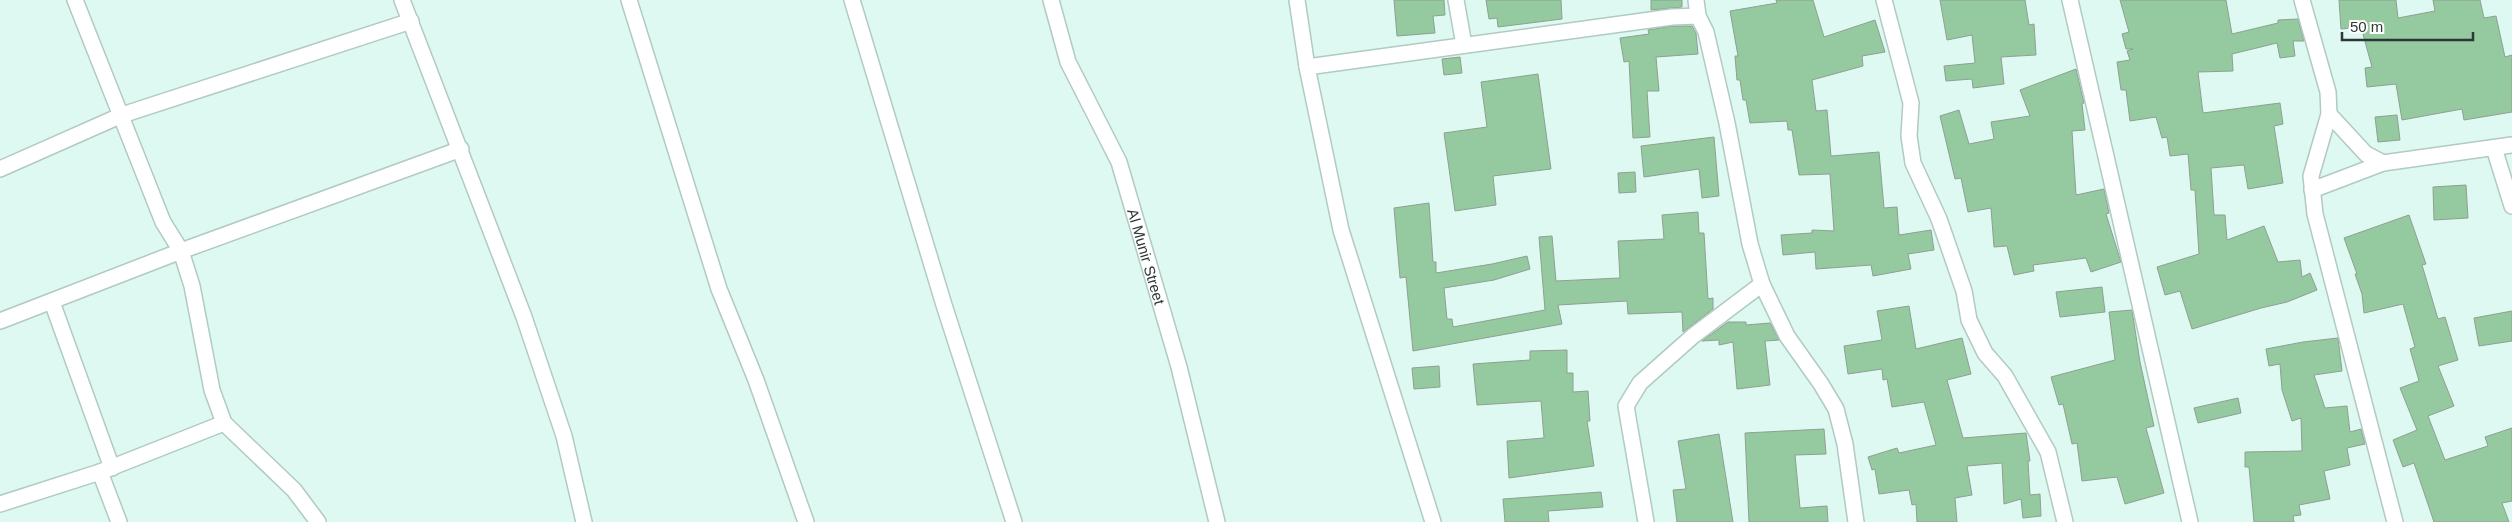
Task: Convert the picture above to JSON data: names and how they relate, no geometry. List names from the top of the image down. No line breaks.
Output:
{"streets":{"street":["Al Munir Street"]},"scale_bar":"50 m"}
